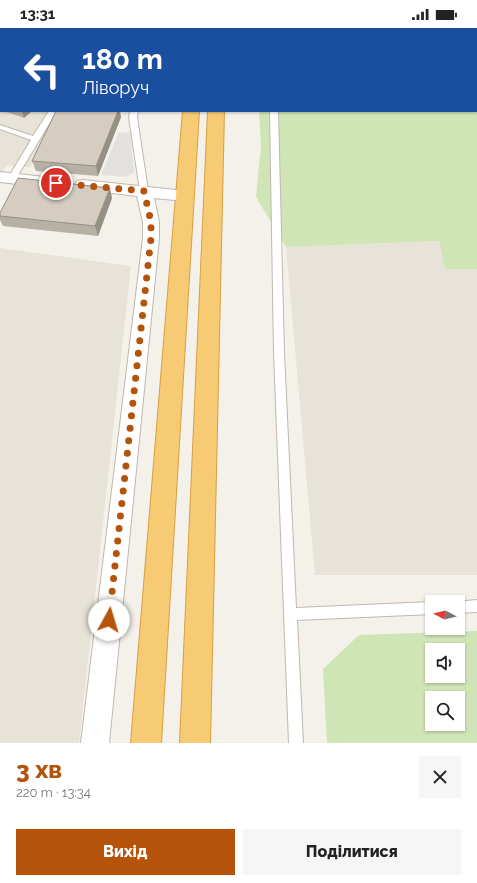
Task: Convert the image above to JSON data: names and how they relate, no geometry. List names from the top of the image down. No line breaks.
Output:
{"north":"left","page":{"status":"13:31","turn":["180 m","Ліворуч"],"heading":["3 хв","220 m · 13:34"],"buttons":["Вихід","Поділитися"]}}
